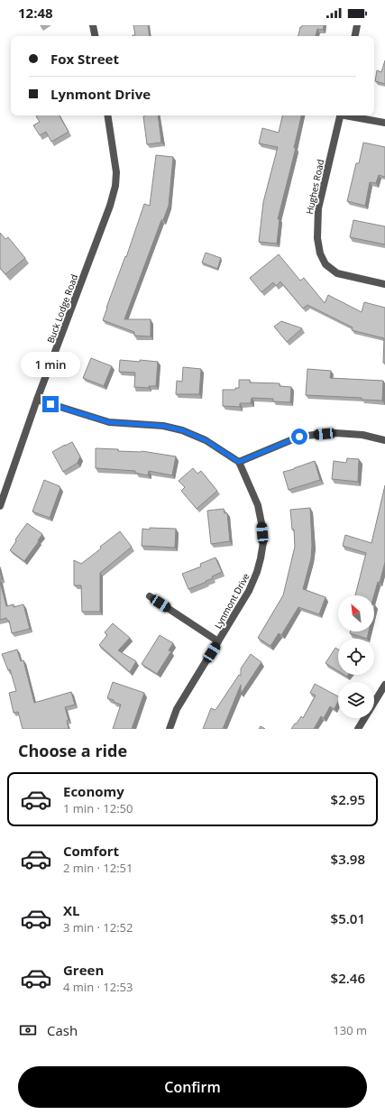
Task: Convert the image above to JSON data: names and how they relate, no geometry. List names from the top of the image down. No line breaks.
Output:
{"streets":{"street":["Hughes Road","Buck Lodge Road","Lynmont Drive"]},"north":"top left","page":{"status":"12:48","banner":["Fox Street","Lynmont Drive"],"bubble":"1 min","heading":"Choose a ride","list":[{"name":"Economy","note":"1 min · 12:50","value":"$2.95"},{"name":"Comfort","note":"2 min · 12:51","value":"$3.98"},{"name":"XL","note":"3 min · 12:52","value":"$5.01"},{"name":"Green","note":"4 min · 12:53","value":"$2.46"}],"pay":["Cash","130 m"],"buttons":"Confirm"}}
